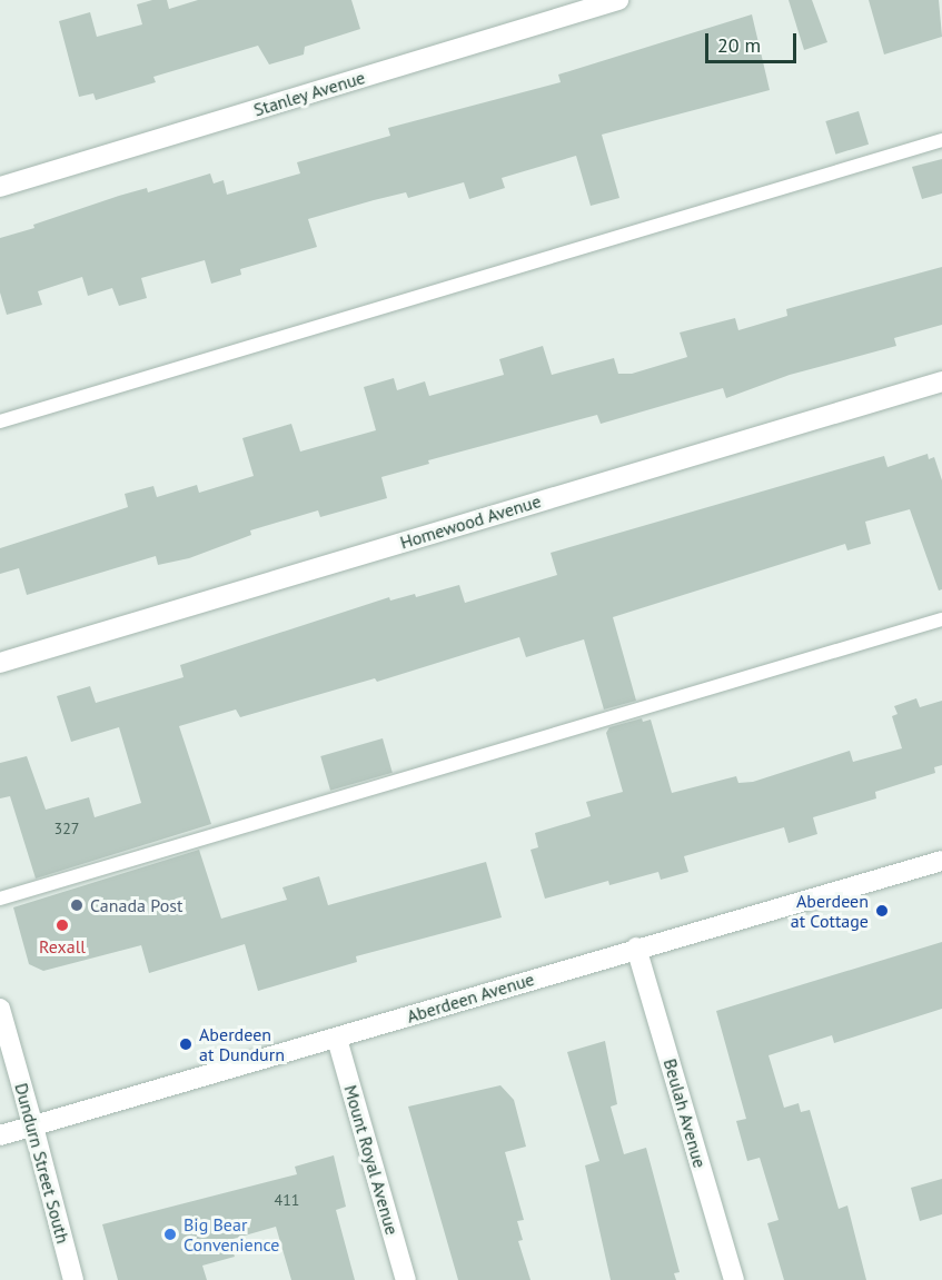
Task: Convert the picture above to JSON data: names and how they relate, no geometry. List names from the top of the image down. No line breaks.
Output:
{"streets":{"street":["Stanley Avenue","Homewood Avenue","Aberdeen Avenue","Beulah Avenue","Mount Royal Avenue","Dundurn Street South"]},"crossings":[["Aberdeen Avenue","Beulah Avenue"],["Aberdeen Avenue","Mount Royal Avenue"],["Aberdeen Avenue","Dundurn Street South"]],"places":["Canada Post","Aberdeen at Cottage","Rexall","Aberdeen at Dundurn","Big Bear Convenience"],"house_numbers":["327","411"],"scale_bar":"20 m"}
